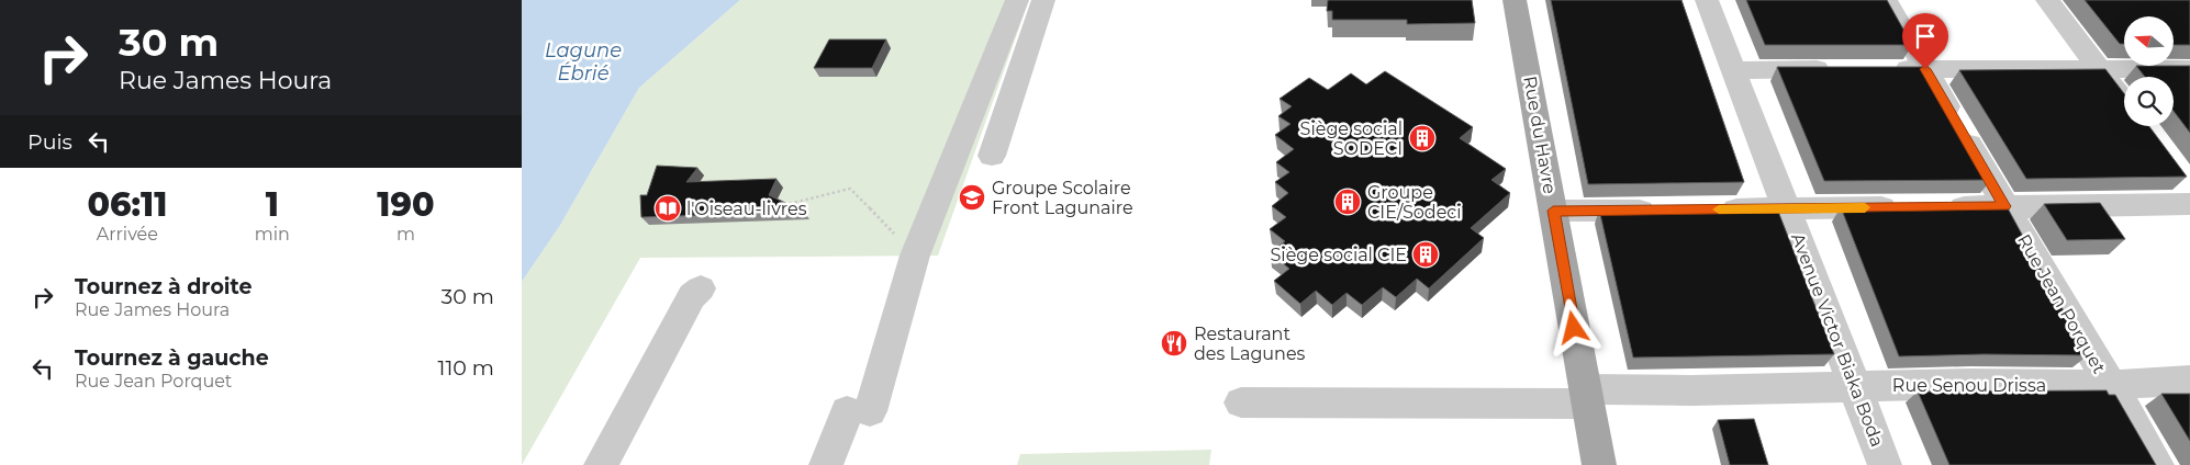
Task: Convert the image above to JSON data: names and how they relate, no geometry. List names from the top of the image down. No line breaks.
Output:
{"streets":{"main road":["Rue du Havre"],"street":["Rue Jean Porquet","Avenue Victor Biaka Boda","Rue Senou Drissa"]},"crossings":[["Rue du Havre","Rue Senou Drissa"],["Rue Jean Porquet","Rue Senou Drissa"],["Avenue Victor Biaka Boda","Rue Senou Drissa"]],"water":["Lagune Ébrié"],"places":{"building":["Siège social SODECI","Groupe CIE/Sodeci","Siège social CIE"],"school or university":["Groupe Scolaire Front Lagunaire"],"library":["l'Oiseau-livres"],"restaurant":["Restaurant des Lagunes"]},"north":"left","page":{"turn":["30 m","Rue James Houra"],"then":"Puis","eta":["06:11","Arrivée","1","min","190","m"],"list":[{"name":"Tournez à droite","note":"Rue James Houra","value":"30 m"},{"name":"Tournez à gauche","note":"Rue Jean Porquet","value":"110 m"}]}}
